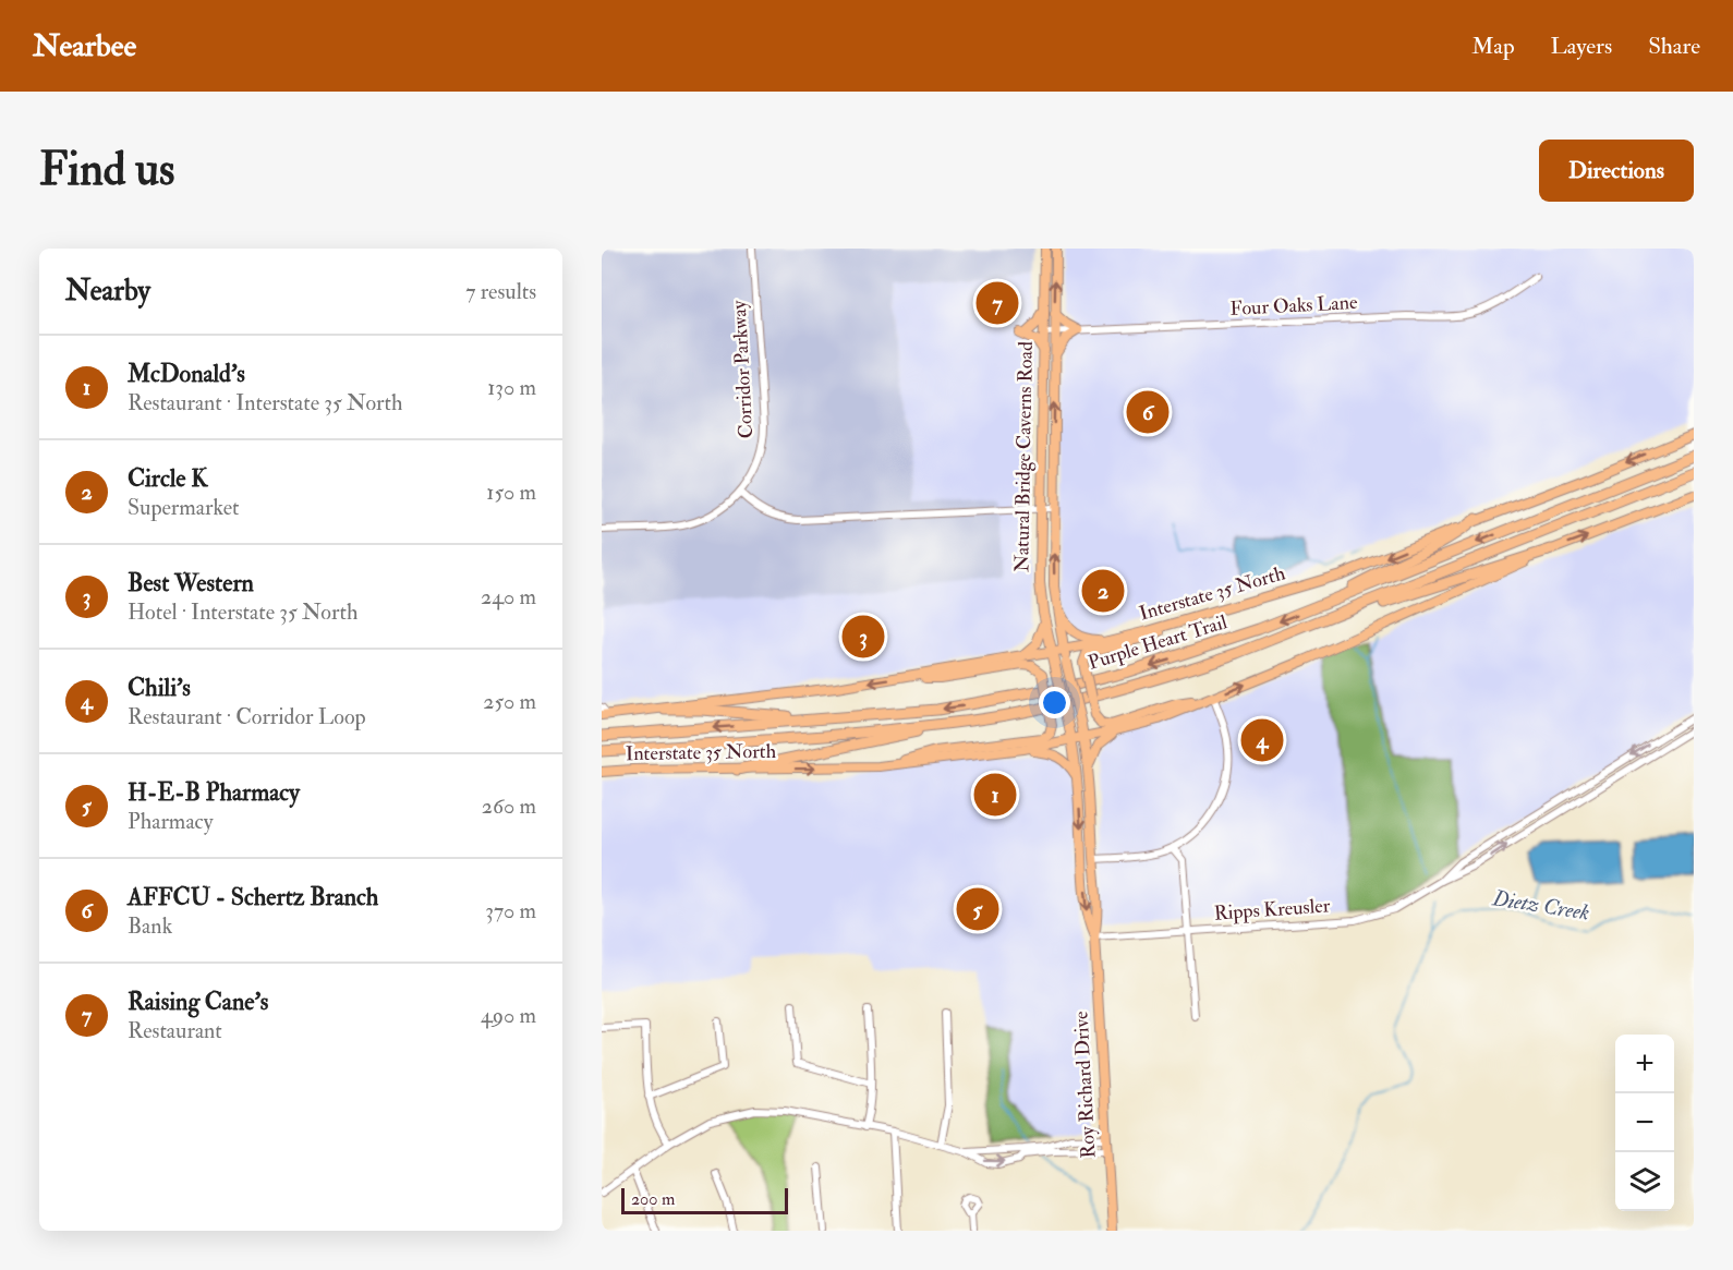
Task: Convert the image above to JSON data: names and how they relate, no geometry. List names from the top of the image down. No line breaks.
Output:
{"streets":{"highway":["Purple Heart Trail"],"main road":["Natural Bridge Caverns Road","Interstate 35 North","Roy Richard Drive"],"street":["Four Oaks Lane","Corridor Parkway","Ripps Kreusler"]},"crossings":[["Four Oaks Lane","Natural Bridge Caverns Road"],["Natural Bridge Caverns Road","Interstate 35 North"],["Natural Bridge Caverns Road","Roy Richard Drive"],["Interstate 35 North","Roy Richard Drive"],["Ripps Kreusler","Roy Richard Drive"]],"water":["Dietz Creek"],"scale_bar":"200 m","page":{"header":"Nearbee","nav":["Map","Layers","Share"],"buttons":"Directions","title":"Find us","heading":["Nearby","7 results"],"pins":["7","6","2","3","4","1","5"],"list":[{"mark":"1","name":"McDonald's","note":"Restaurant · Interstate 35 North","value":"130 m"},{"mark":"2","name":"Circle K","note":"Supermarket","value":"150 m"},{"mark":"3","name":"Best Western","note":"Hotel · Interstate 35 North","value":"240 m"},{"mark":"4","name":"Chili's","note":"Restaurant · Corridor Loop","value":"250 m"},{"mark":"5","name":"H-E-B Pharmacy","note":"Pharmacy","value":"260 m"},{"mark":"6","name":"AFFCU - Schertz Branch","note":"Bank","value":"370 m"},{"mark":"7","name":"Raising Cane's","note":"Restaurant","value":"490 m"}],"map_buttons":["+","−"],"scale":"200 m"}}
